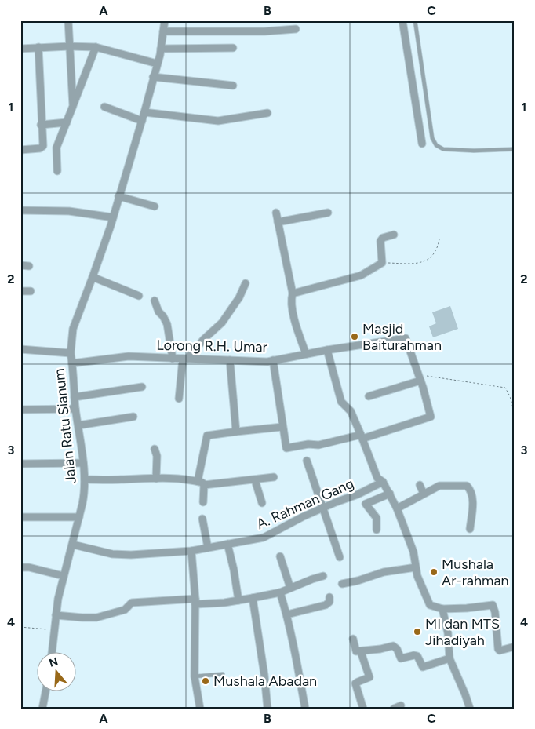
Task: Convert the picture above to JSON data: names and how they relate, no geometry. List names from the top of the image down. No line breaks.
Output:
{"streets":{"street":["Lorong R.H. Umar","Jalan Ratu Sianum","A. Rahman Gang"]},"crossings":[["Lorong R.H. Umar","Jalan Ratu Sianum"],["Jalan Ratu Sianum","A. Rahman Gang"]],"places":["Masjid Baiturahman","Mushala Ar-rahman","MI dan MTS Jihadiyah","Mushala Abadan"],"north":"top","grid":{"columns":["A","B","C"],"rows":["1","2","3","4"]}}
